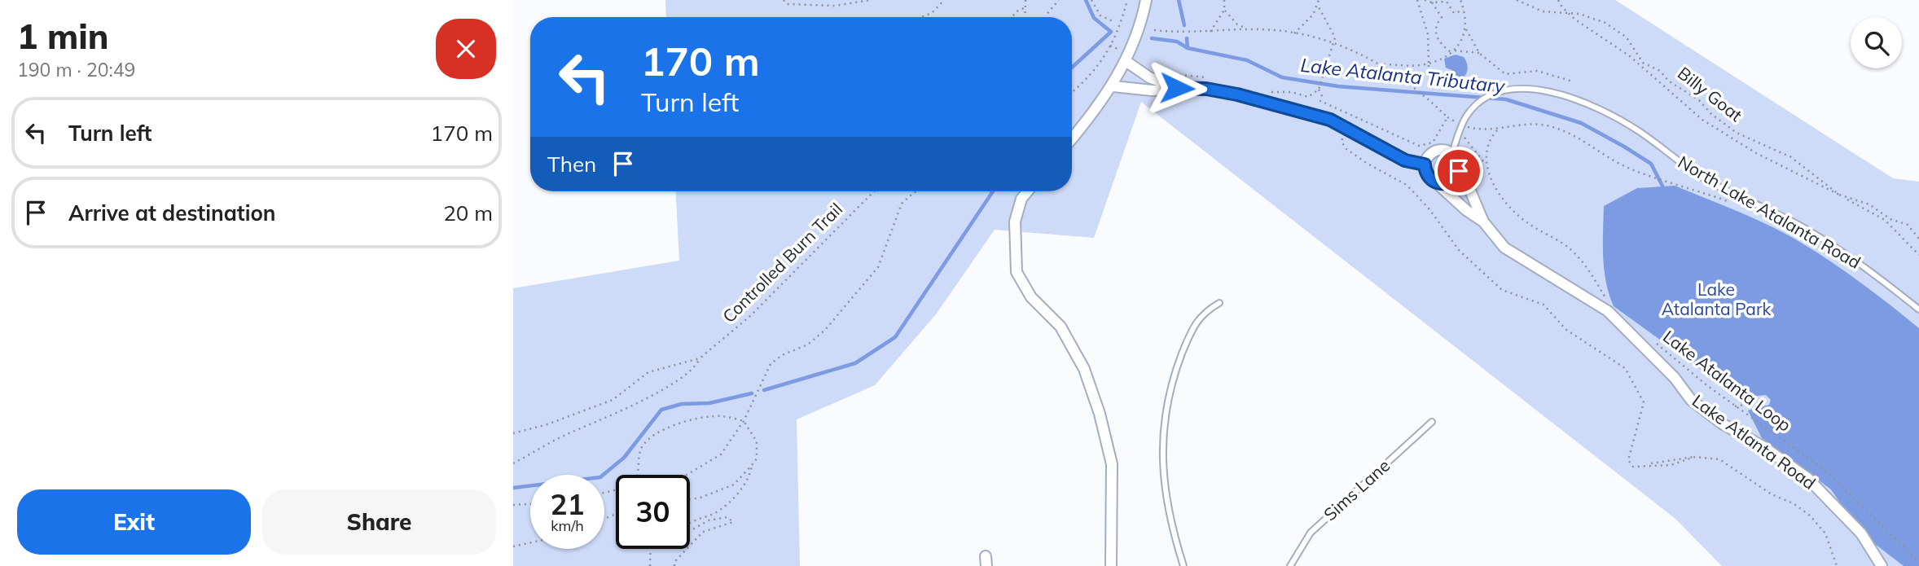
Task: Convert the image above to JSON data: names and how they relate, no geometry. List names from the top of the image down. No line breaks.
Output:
{"streets":{"street":["Lake Atlanta Road"],"lane":["North Lake Atalanta Road","Sims Lane"],"path":["Billy Goat","Controlled Burn Trail","Lake Atalanta Loop"]},"crossings":[["North Lake Atalanta Road","Lake Atlanta Road"]],"water":["Lake Atalanta Tributary"],"parks":["Lake Atalanta Park"],"page":{"heading":["1 min","190 m · 20:49"],"turn":["170 m","Turn left"],"list":[{"name":"Turn left","value":"170 m"},{"name":"Arrive at destination","value":"20 m"}],"then":"Then","speed":"21 km/h","limit":"30","buttons":["Exit","Share"]}}
